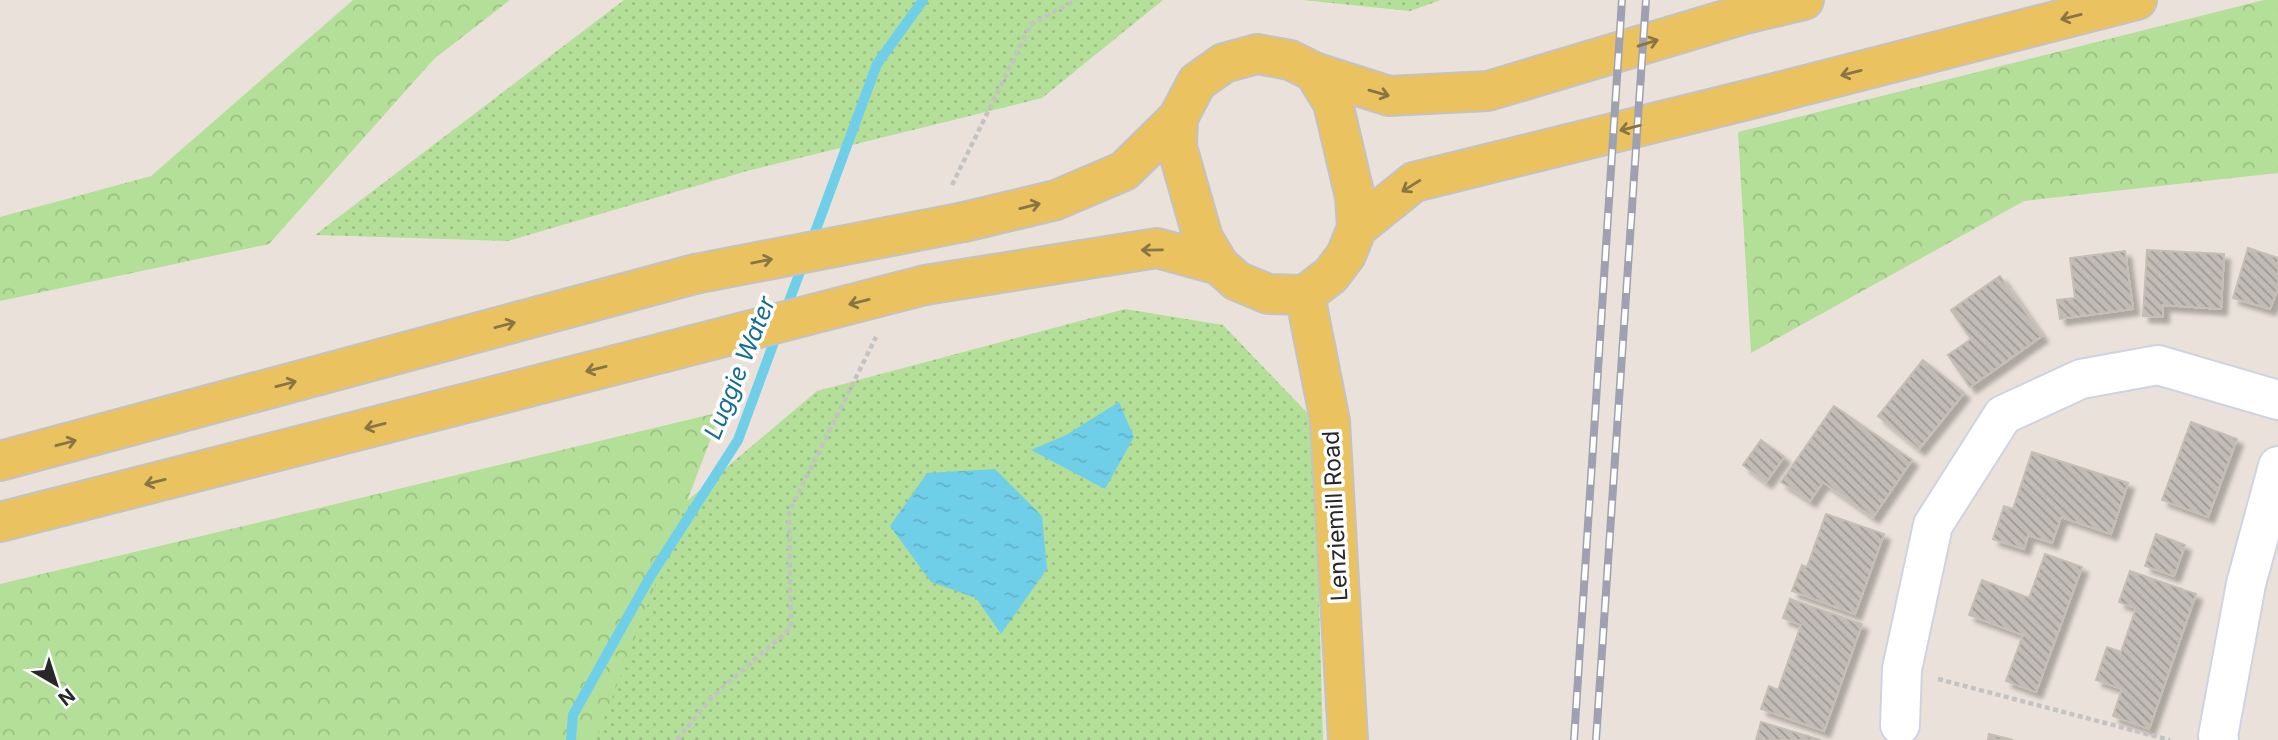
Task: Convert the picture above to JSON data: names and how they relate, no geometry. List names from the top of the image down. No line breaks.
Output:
{"streets":{"main road":["Lenziemill Road"]},"water":["Luggie Water"],"north":"bottom right"}
